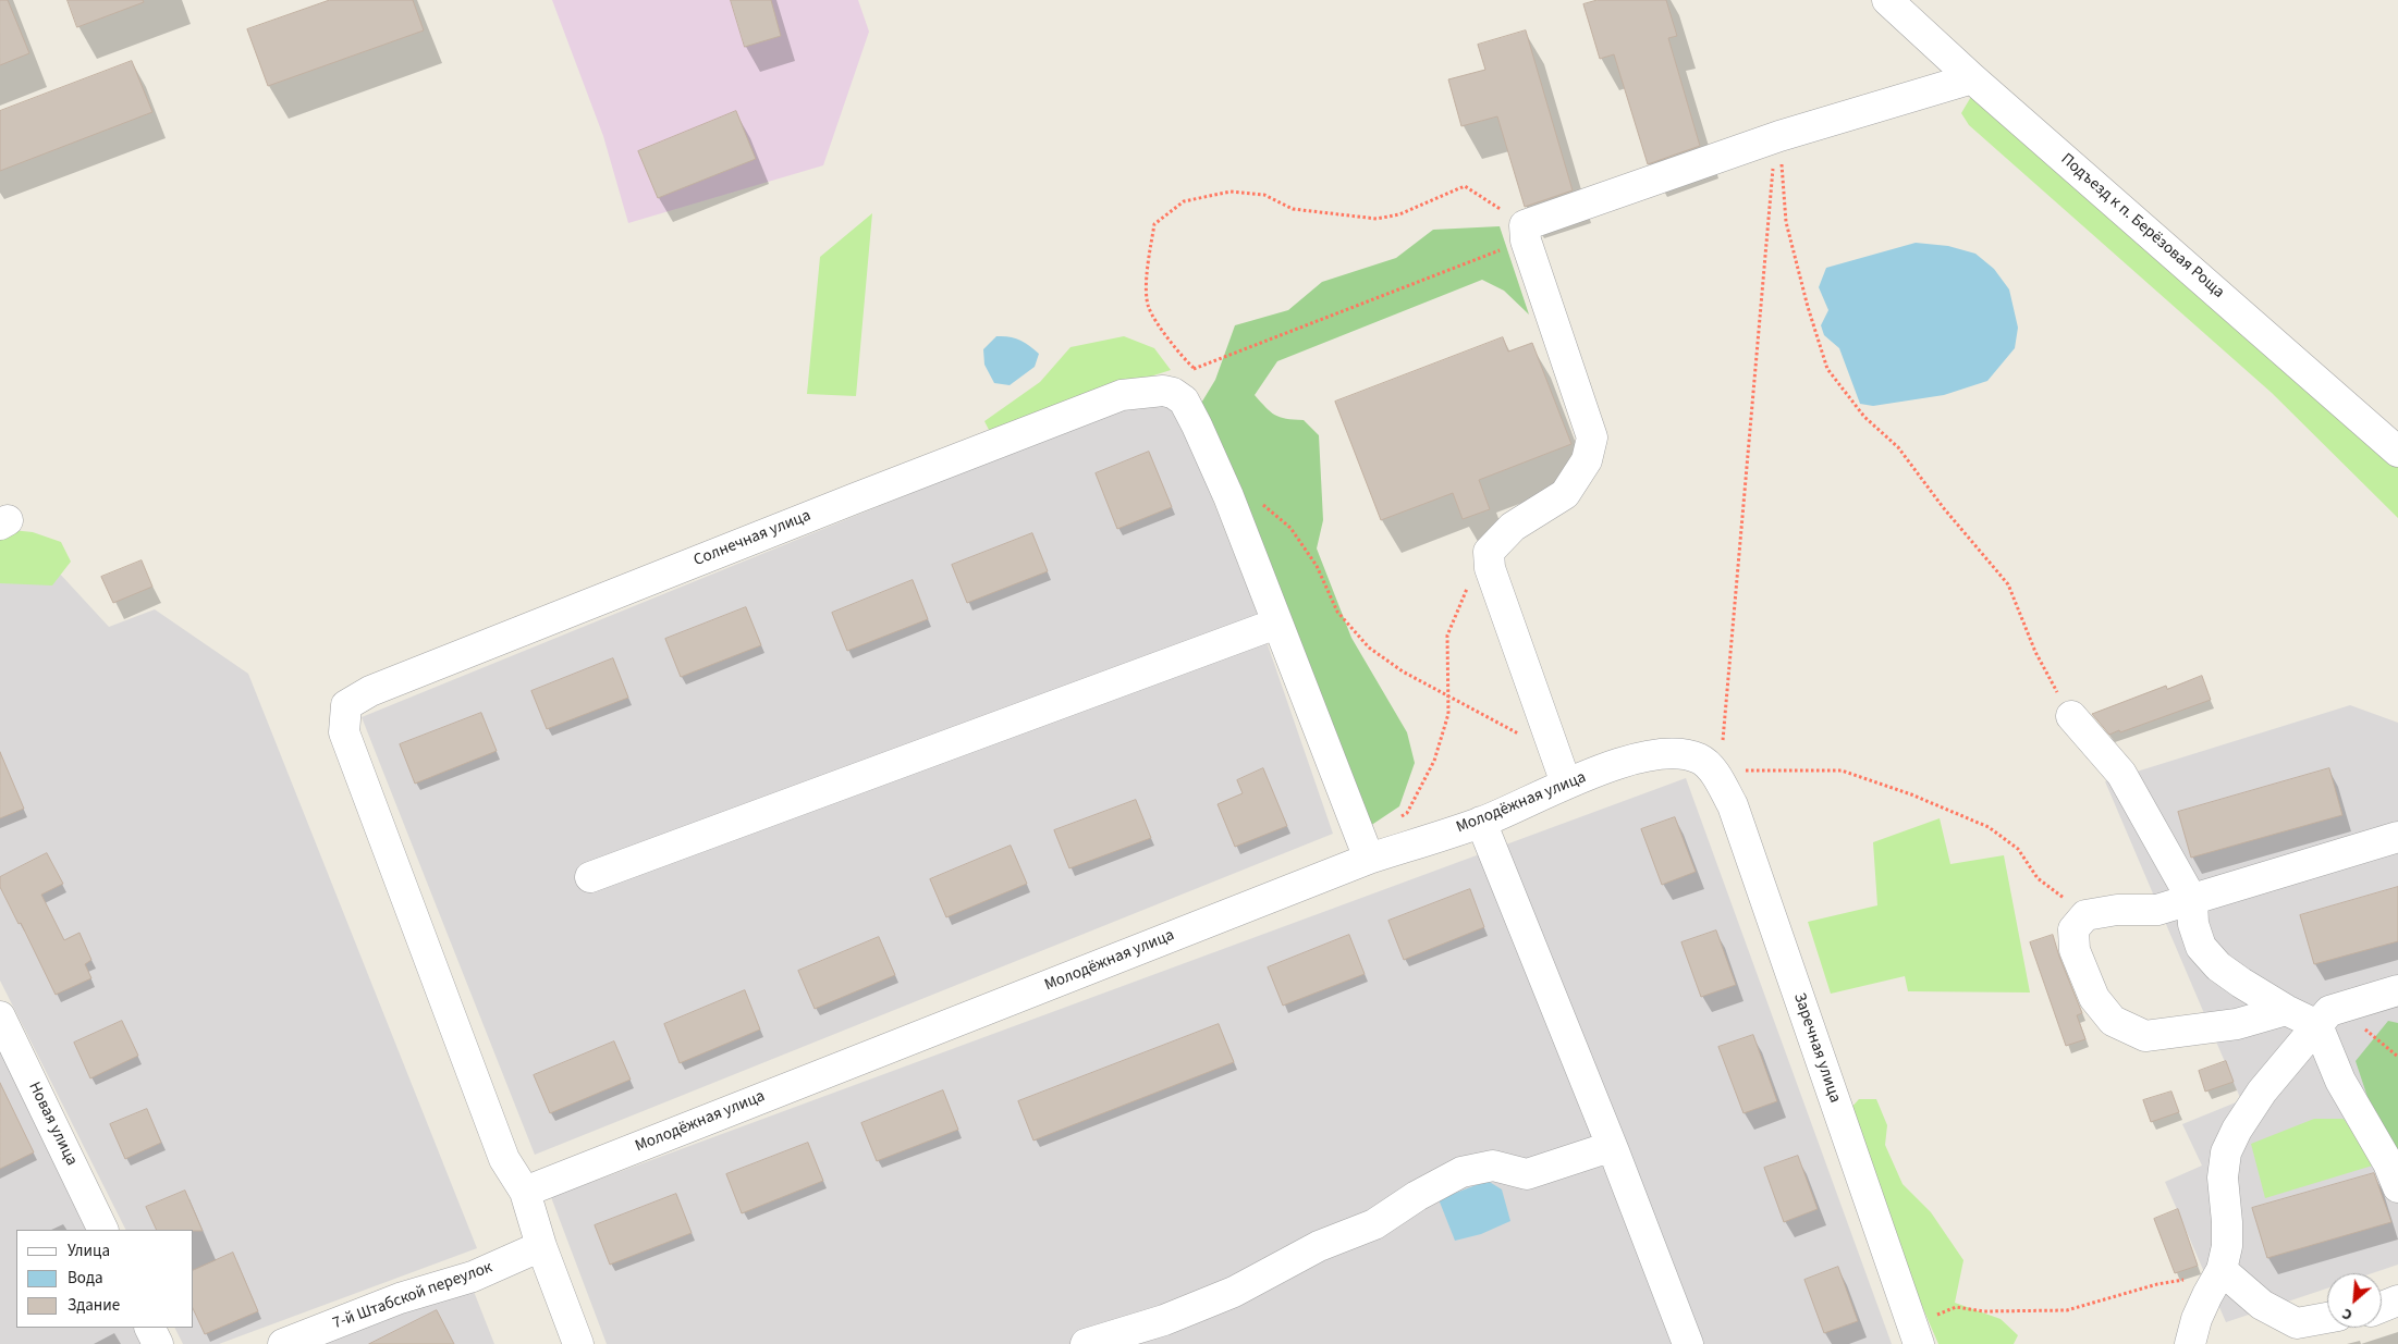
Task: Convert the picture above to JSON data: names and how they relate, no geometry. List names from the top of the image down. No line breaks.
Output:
{"streets":{"street":["Подъезд к п. Берёзовая Роща","Солнечная улица","Молодёжная улица","Заречная улица","Новая улица","7-й Штабской переулок"]},"crossings":[["Солнечная улица","Молодёжная улица"],["Молодёжная улица","Заречная улица"]],"legend":["Улица","Вода","Здание"],"north":"bottom left"}
